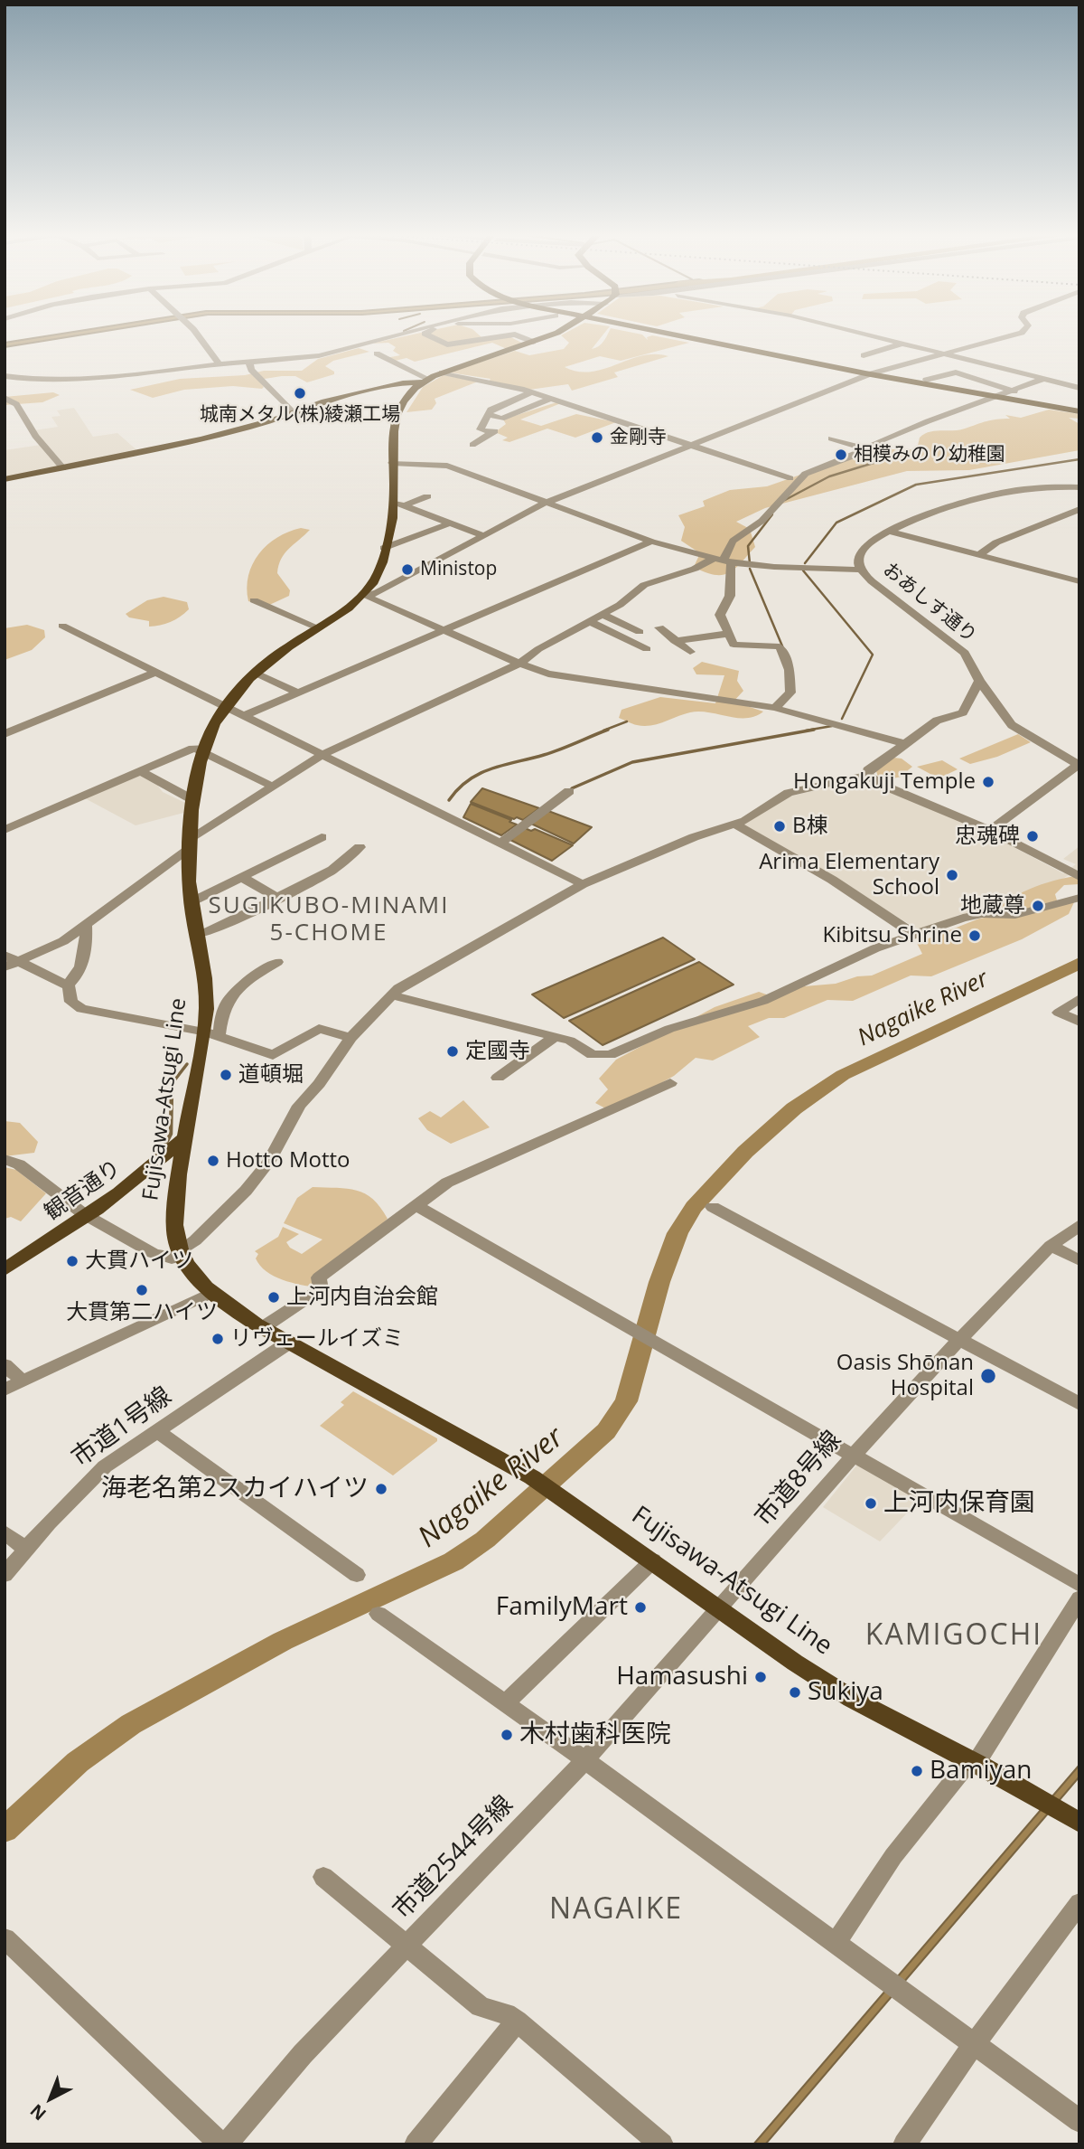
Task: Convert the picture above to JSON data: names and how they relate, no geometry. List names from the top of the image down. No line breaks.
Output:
{"streets":{"main road":["Fujisawa-Atsugi Line","観音通り"],"street":["おあしす通り","市道1号線","市道8号線","市道2544号線"]},"crossings":[["Fujisawa-Atsugi Line","観音通り"],["Fujisawa-Atsugi Line","市道1号線"],["Fujisawa-Atsugi Line","市道8号線"],["Fujisawa-Atsugi Line","市道2544号線"],["市道8号線","市道2544号線"]],"districts":["SUGIKUBO-MINAMI 5-CHOME","KAMIGOCHI","NAGAIKE"],"water":["Nagaike River"],"places":["城南メタル(株)綾瀬工場","金剛寺","相模みのり幼稚園","Ministop","Hongakuji Temple","B棟","忠魂碑","Arima Elementary School","地蔵尊","Kibitsu Shrine","定國寺","道頓堀","Hotto Motto","大貫ハイツ","大貫第二ハイツ","上河内自治会館","リヴェールイズミ","Oasis Shōnan Hospital","海老名第2スカイハイツ","上河内保育園","FamilyMart","Hamasushi","Sukiya","木村歯科医院","Bamiyan"],"north":"bottom left"}
